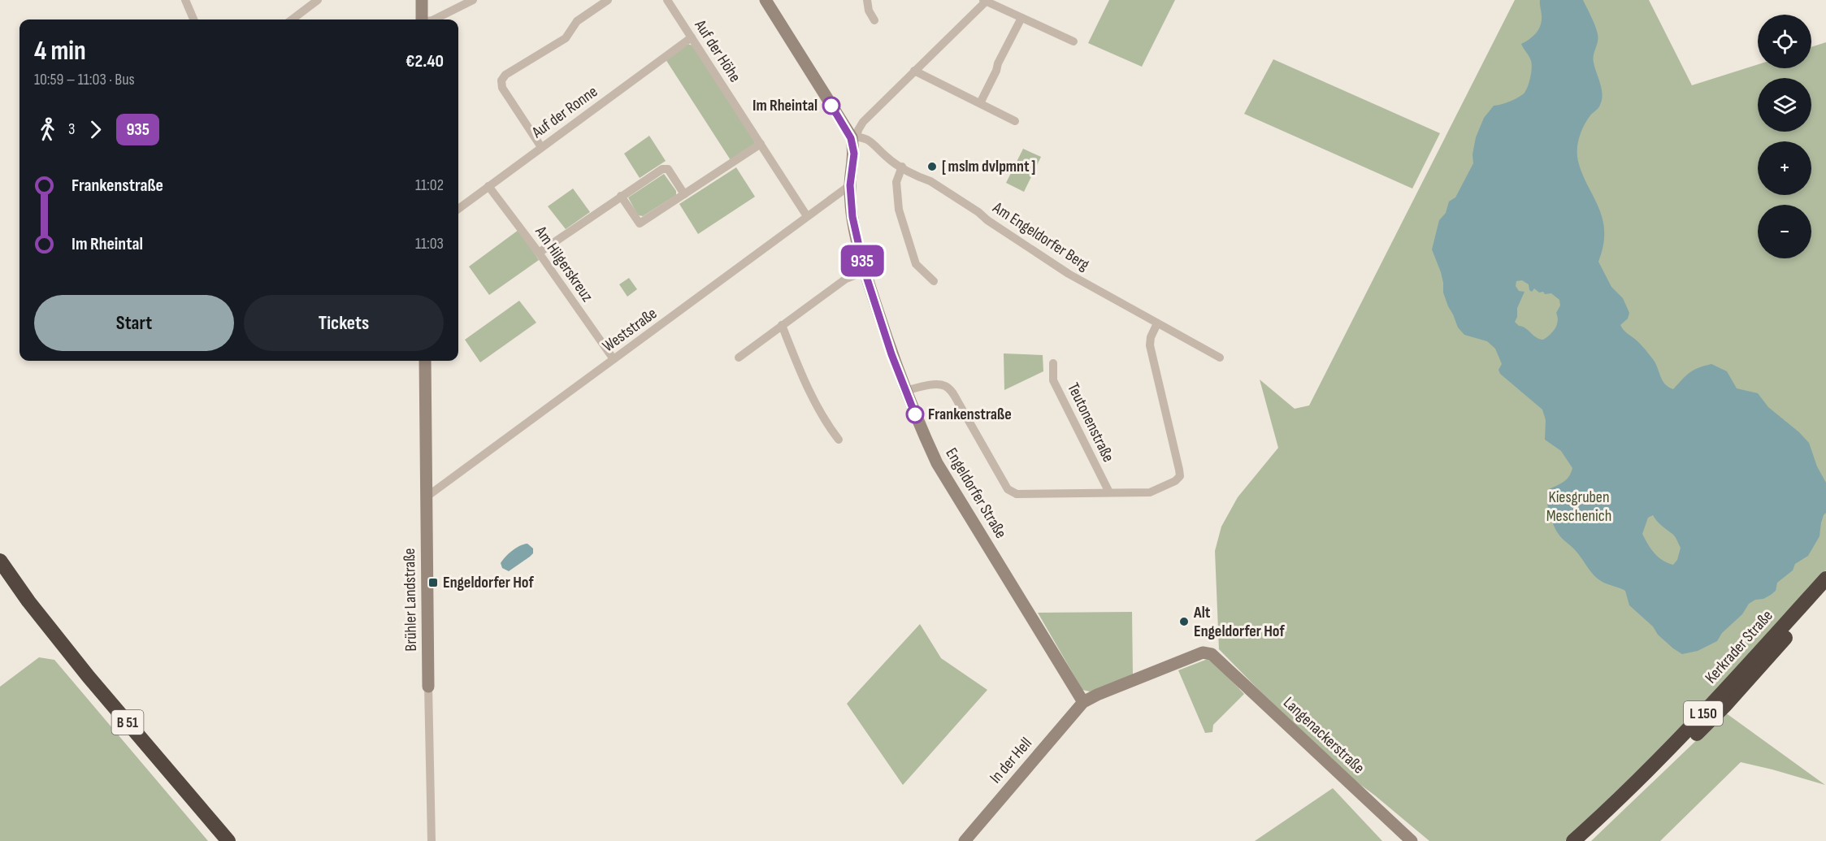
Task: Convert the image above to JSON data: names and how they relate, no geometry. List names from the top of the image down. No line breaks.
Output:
{"streets":{"highway":["Kerkrader Straße","L 150","B 51"],"street":["Auf der Höhe","Auf der Ronne","Am Engeldorfer Berg","Am Hilgerskreuz","Weststraße","Teutonenstraße","Engeldorfer Straße","Brühler Landstraße","Langenackerstraße","In der Hell"]},"crossings":[["Auf der Höhe","Auf der Ronne"],["Auf der Höhe","Weststraße"],["Auf der Ronne","Am Hilgerskreuz"],["Am Engeldorfer Berg","Engeldorfer Straße"],["Am Hilgerskreuz","Weststraße"],["Weststraße","Engeldorfer Straße"],["Weststraße","Brühler Landstraße"],["Engeldorfer Straße","Langenackerstraße"],["Engeldorfer Straße","In der Hell"],["Langenackerstraße","In der Hell"]],"parks":["Kiesgruben Meschenich"],"places":{"other":["Im Rheintal","[ mslm dvlpmnt ]","Frankenstraße","Alt Engeldorfer Hof"],"transit":["Engeldorfer Hof"]},"lines":["bus line 935"],"page":{"on_map":"935","map_buttons":["+","−"],"heading":["4 min","10:59 – 11:03 · Bus","€2.40"],"legs":["3","935"],"list":[{"name":"Frankenstraße","value":"11:02"},{"name":"Im Rheintal","value":"11:03"}],"buttons":["Start","Tickets"]}}
